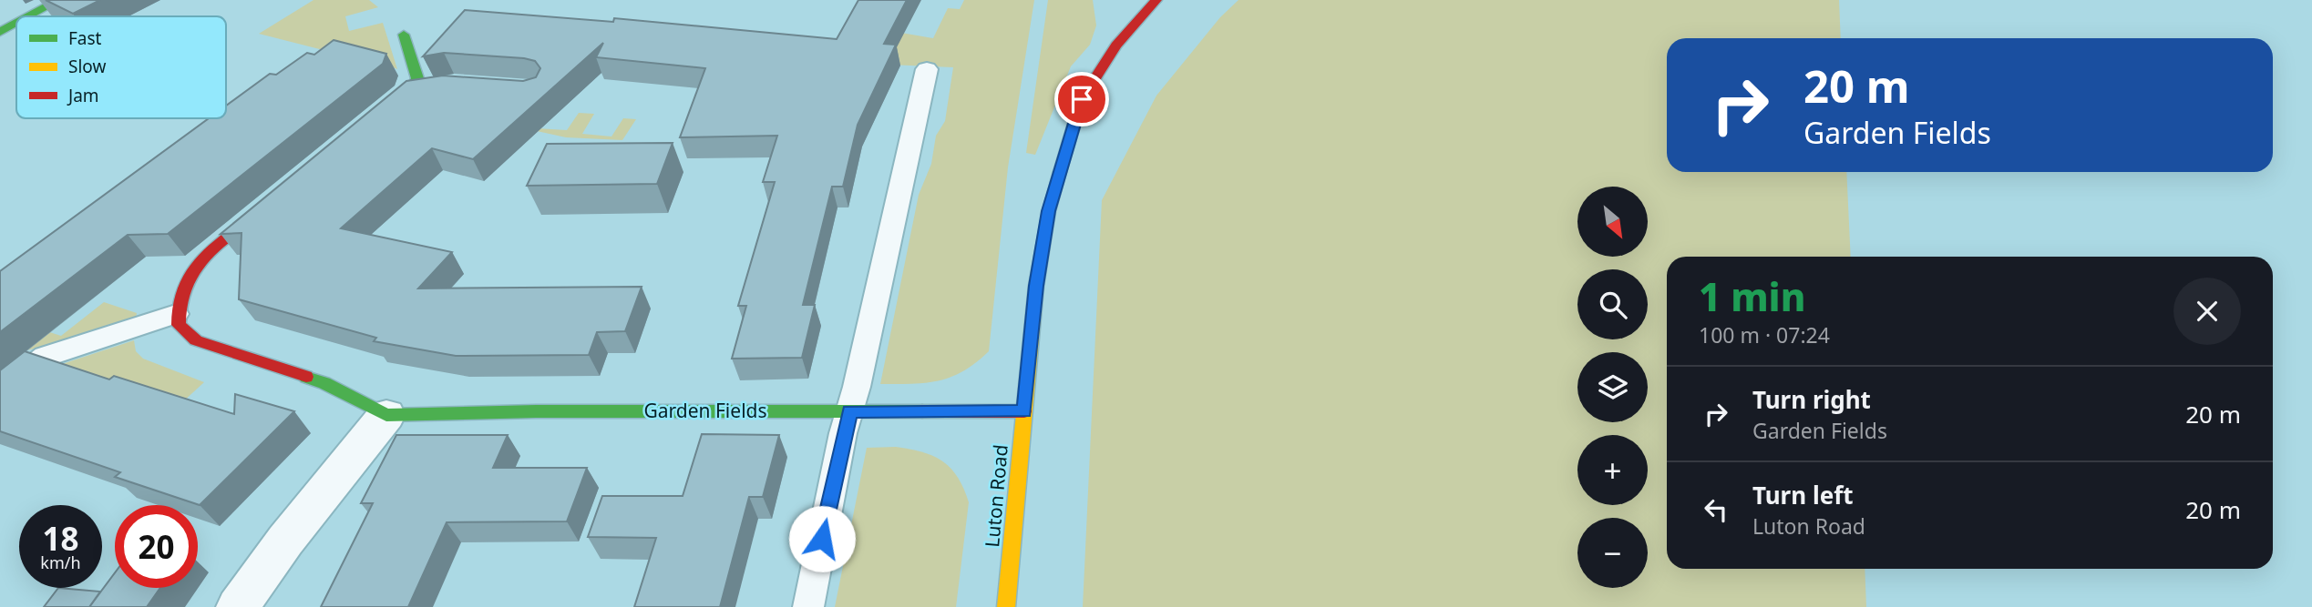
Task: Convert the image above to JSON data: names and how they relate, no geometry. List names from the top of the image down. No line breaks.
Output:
{"streets":{"street":["Garden Fields","Luton Road"]},"crossings":[["Garden Fields","Luton Road"]],"legend":["Fast","Slow","Jam"],"north":"bottom right","page":{"turn":["20 m","Garden Fields"],"map_buttons":["+","−"],"heading":["1 min","100 m · 07:24"],"list":[{"name":"Turn right","note":"Garden Fields","value":"20 m"},{"name":"Turn left","note":"Luton Road","value":"20 m"}],"speed":"18 km/h","limit":"20"}}
